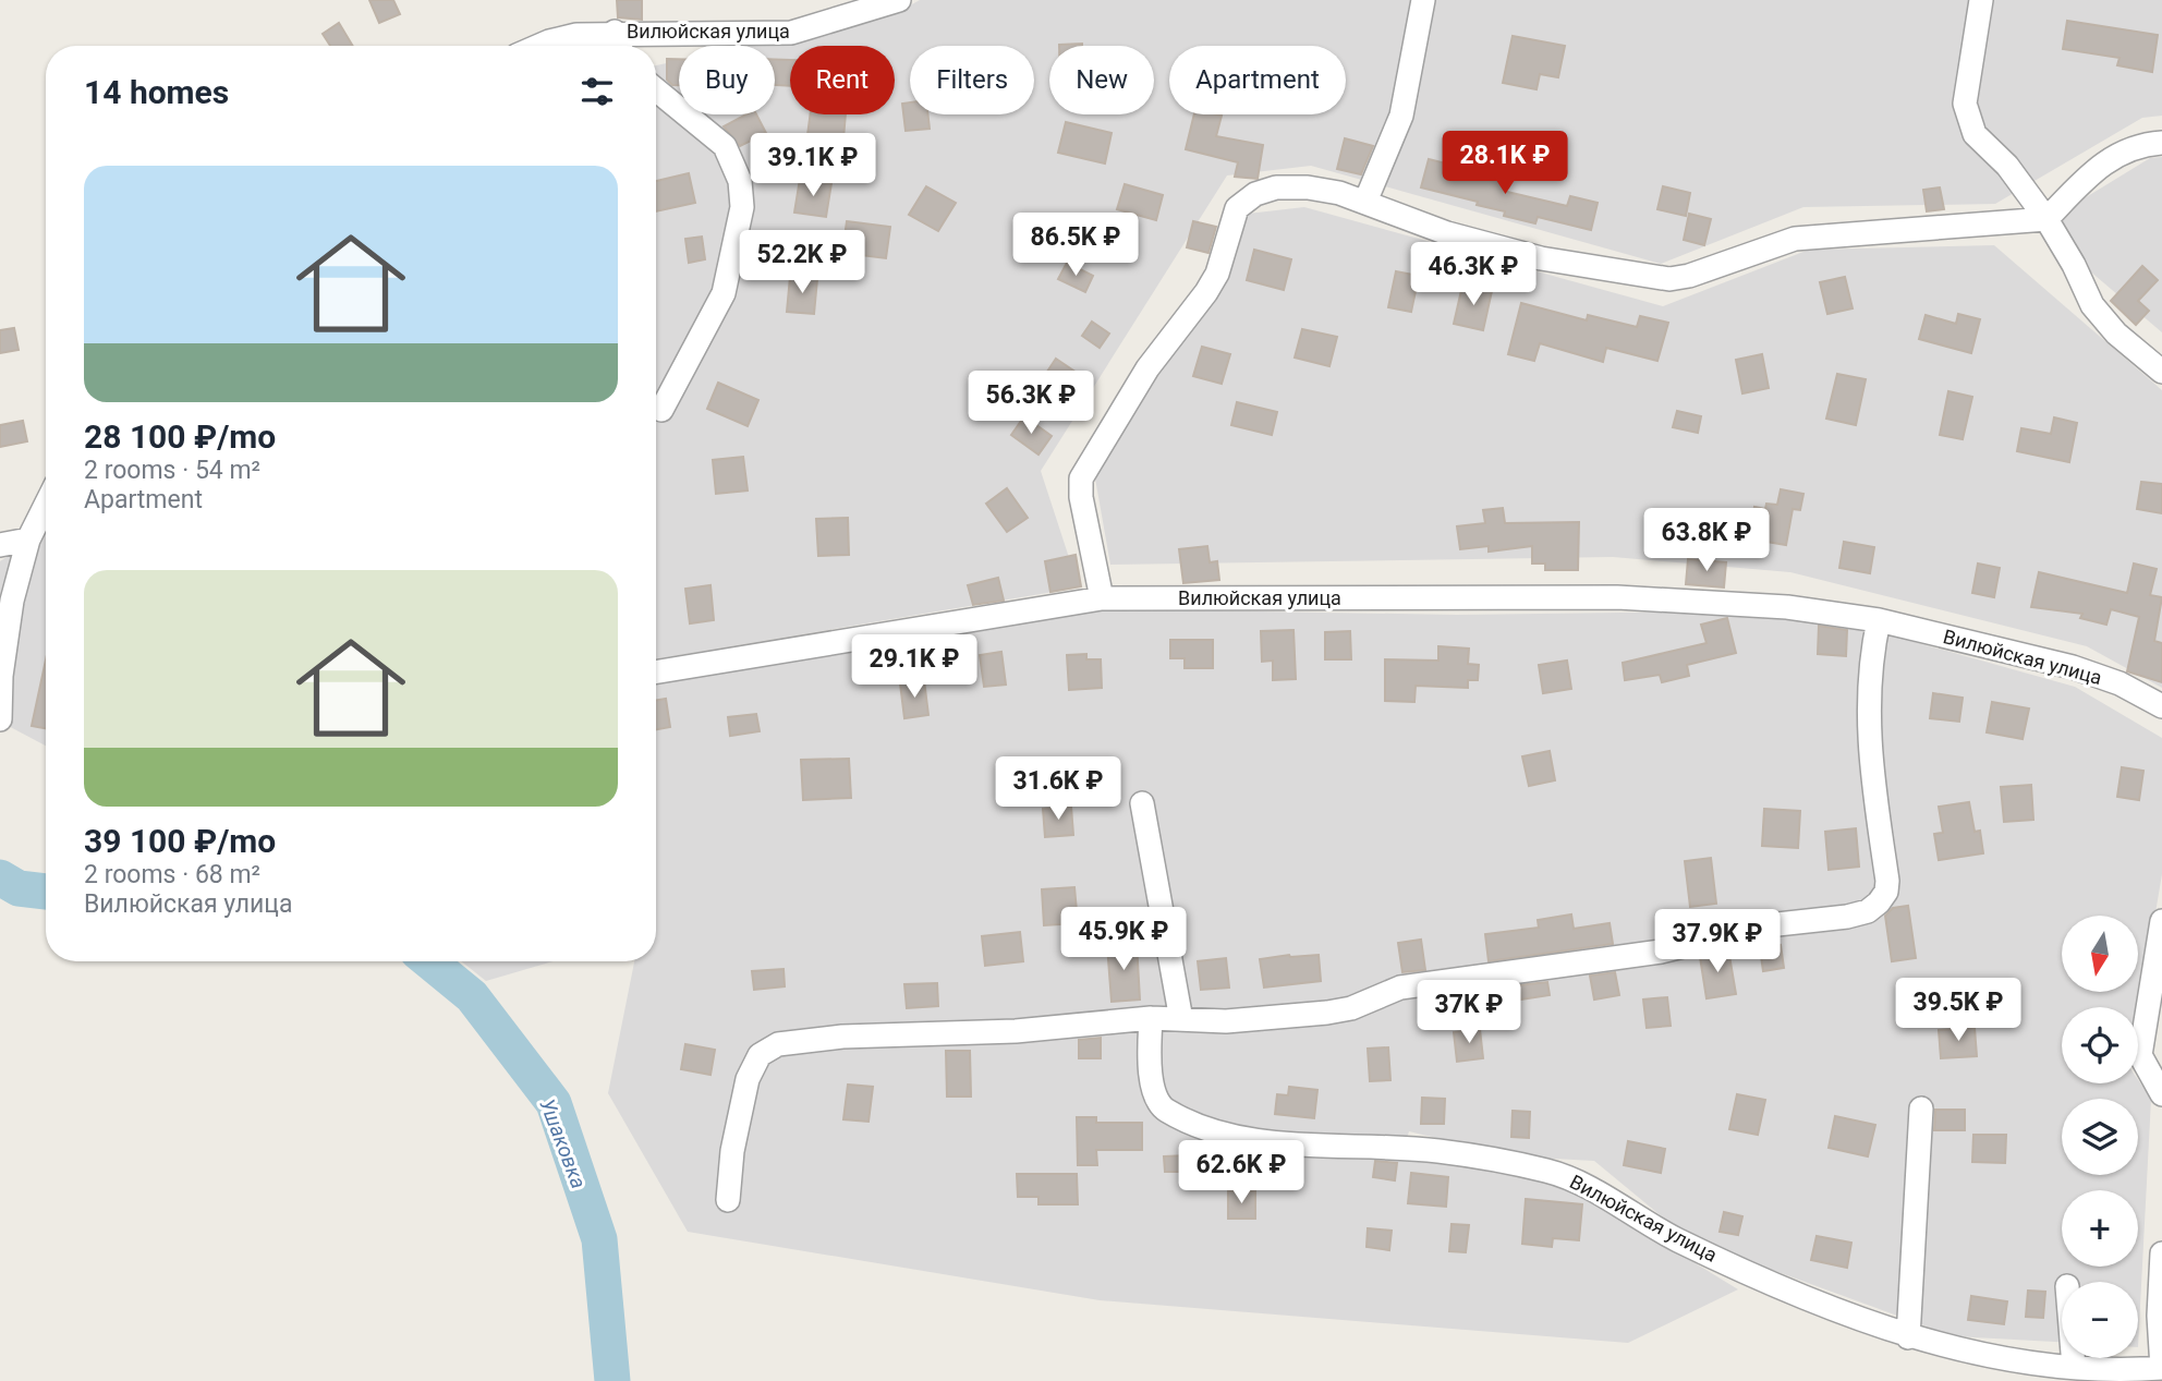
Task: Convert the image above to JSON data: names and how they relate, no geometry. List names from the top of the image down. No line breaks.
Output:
{"streets":{"street":["Вилюйская улица"]},"water":["Ушаковка"],"north":"bottom","page":{"chip":["Buy","Rent","Filters","New","Apartment"],"heading":"14 homes","price":["28.1K ₽","39.1K ₽","86.5K ₽","52.2K ₽","46.3K ₽","56.3K ₽","63.8K ₽","29.1K ₽","31.6K ₽","45.9K ₽","37.9K ₽","39.5K ₽","37K ₽","62.6K ₽"],"list":[{"name":"28 100 ₽/mo","note":"2 rooms · 54 m² · Apartment"},{"name":"39 100 ₽/mo","note":"2 rooms · 68 m² · Вилюйская улица"}],"map_buttons":["+","−"]}}
